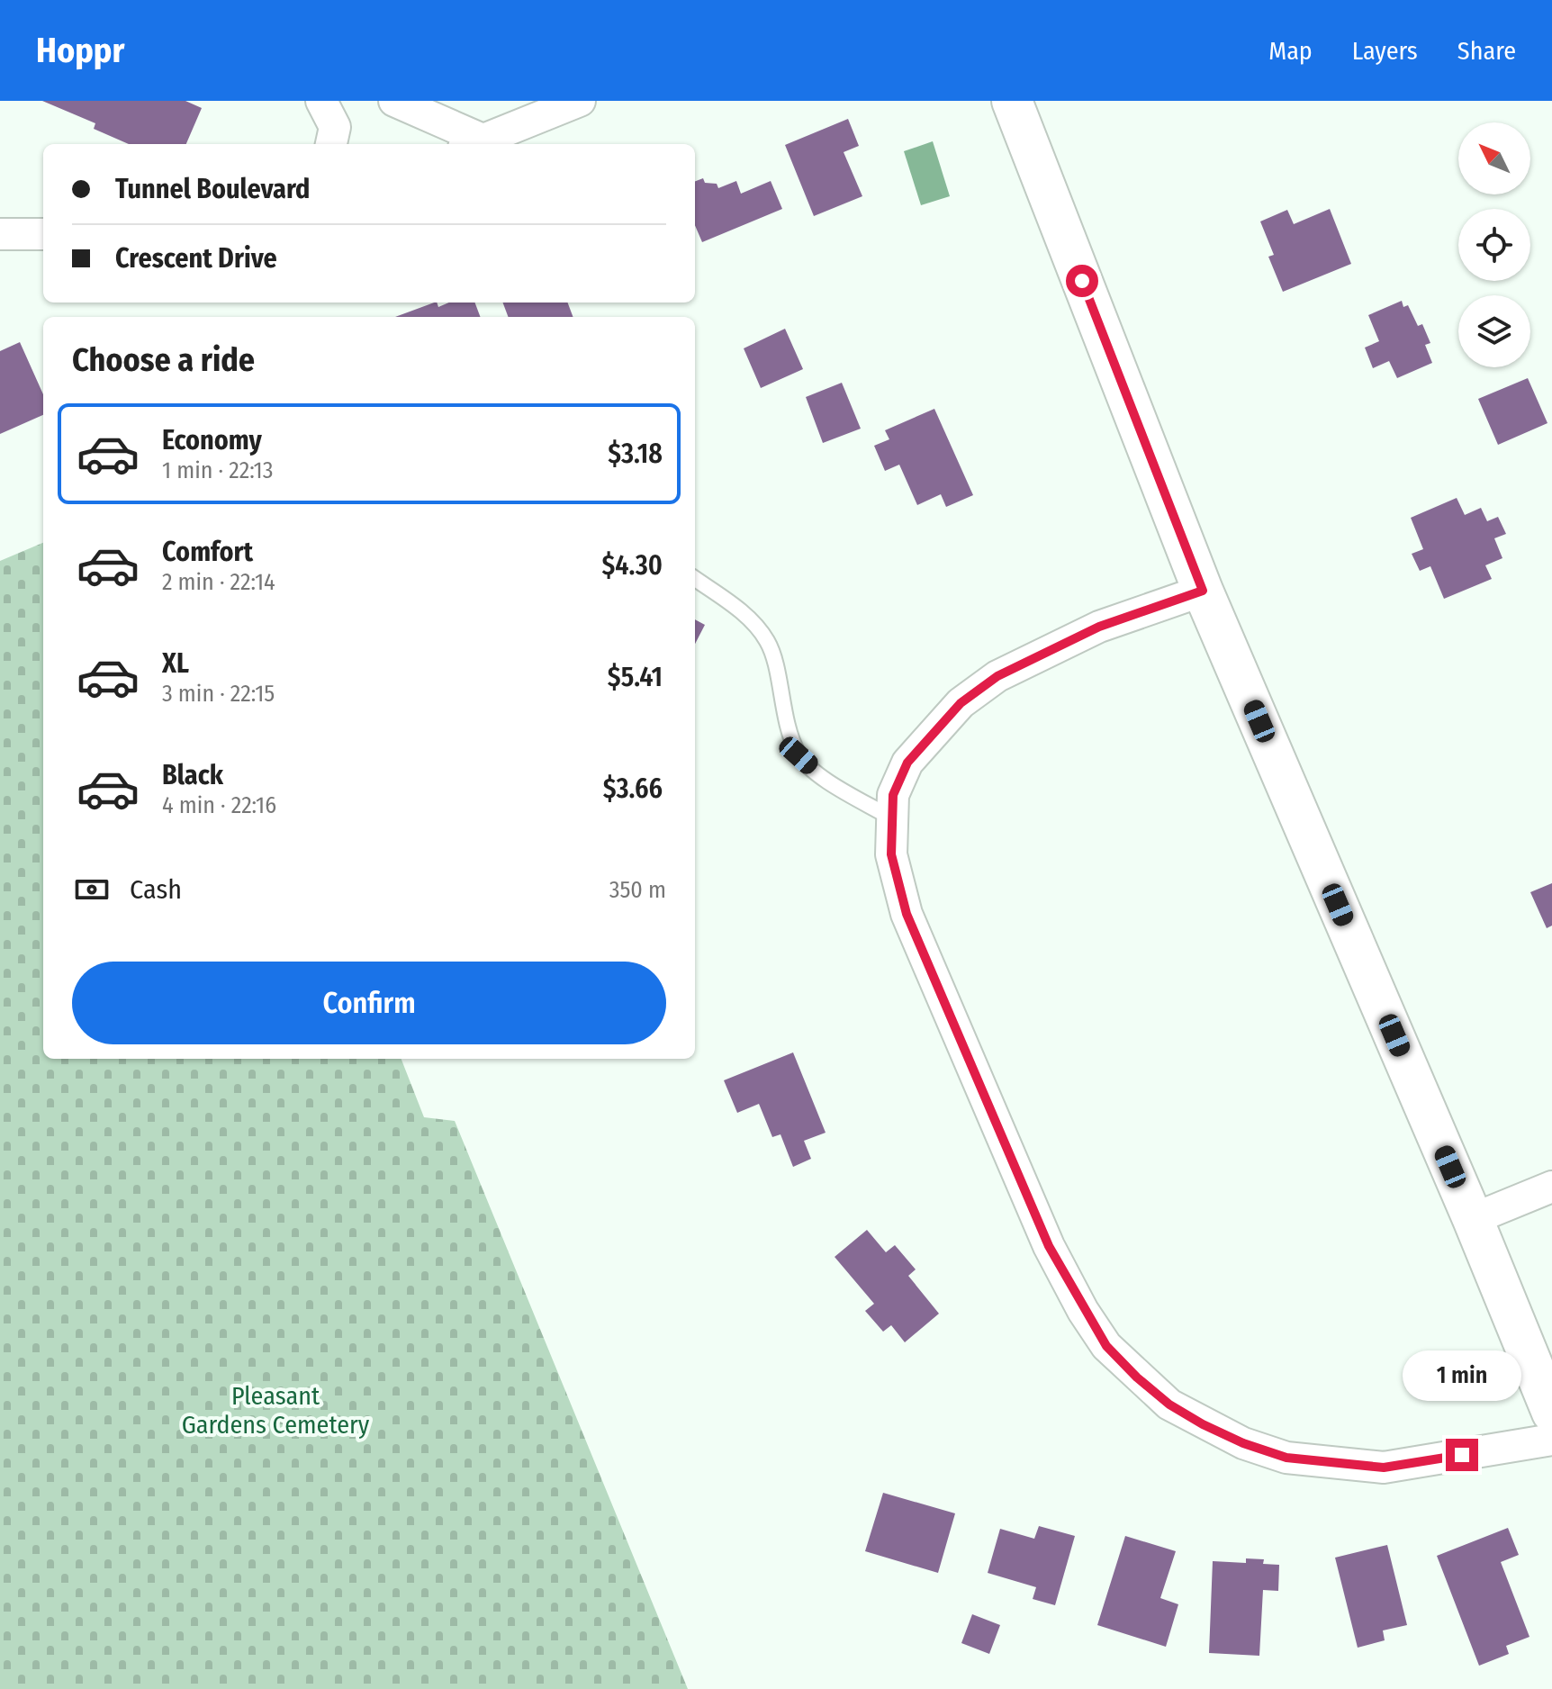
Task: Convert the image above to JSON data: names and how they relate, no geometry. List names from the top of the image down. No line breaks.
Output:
{"parks":["Pleasant Gardens Cemetery"],"north":"top left","page":{"header":"Hoppr","nav":["Map","Layers","Share"],"banner":["Tunnel Boulevard","Crescent Drive"],"heading":"Choose a ride","list":[{"name":"Economy","note":"1 min · 22:13","value":"$3.18"},{"name":"Comfort","note":"2 min · 22:14","value":"$4.30"},{"name":"XL","note":"3 min · 22:15","value":"$5.41"},{"name":"Black","note":"4 min · 22:16","value":"$3.66"}],"pay":["Cash","350 m"],"buttons":"Confirm","bubble":"1 min"}}
